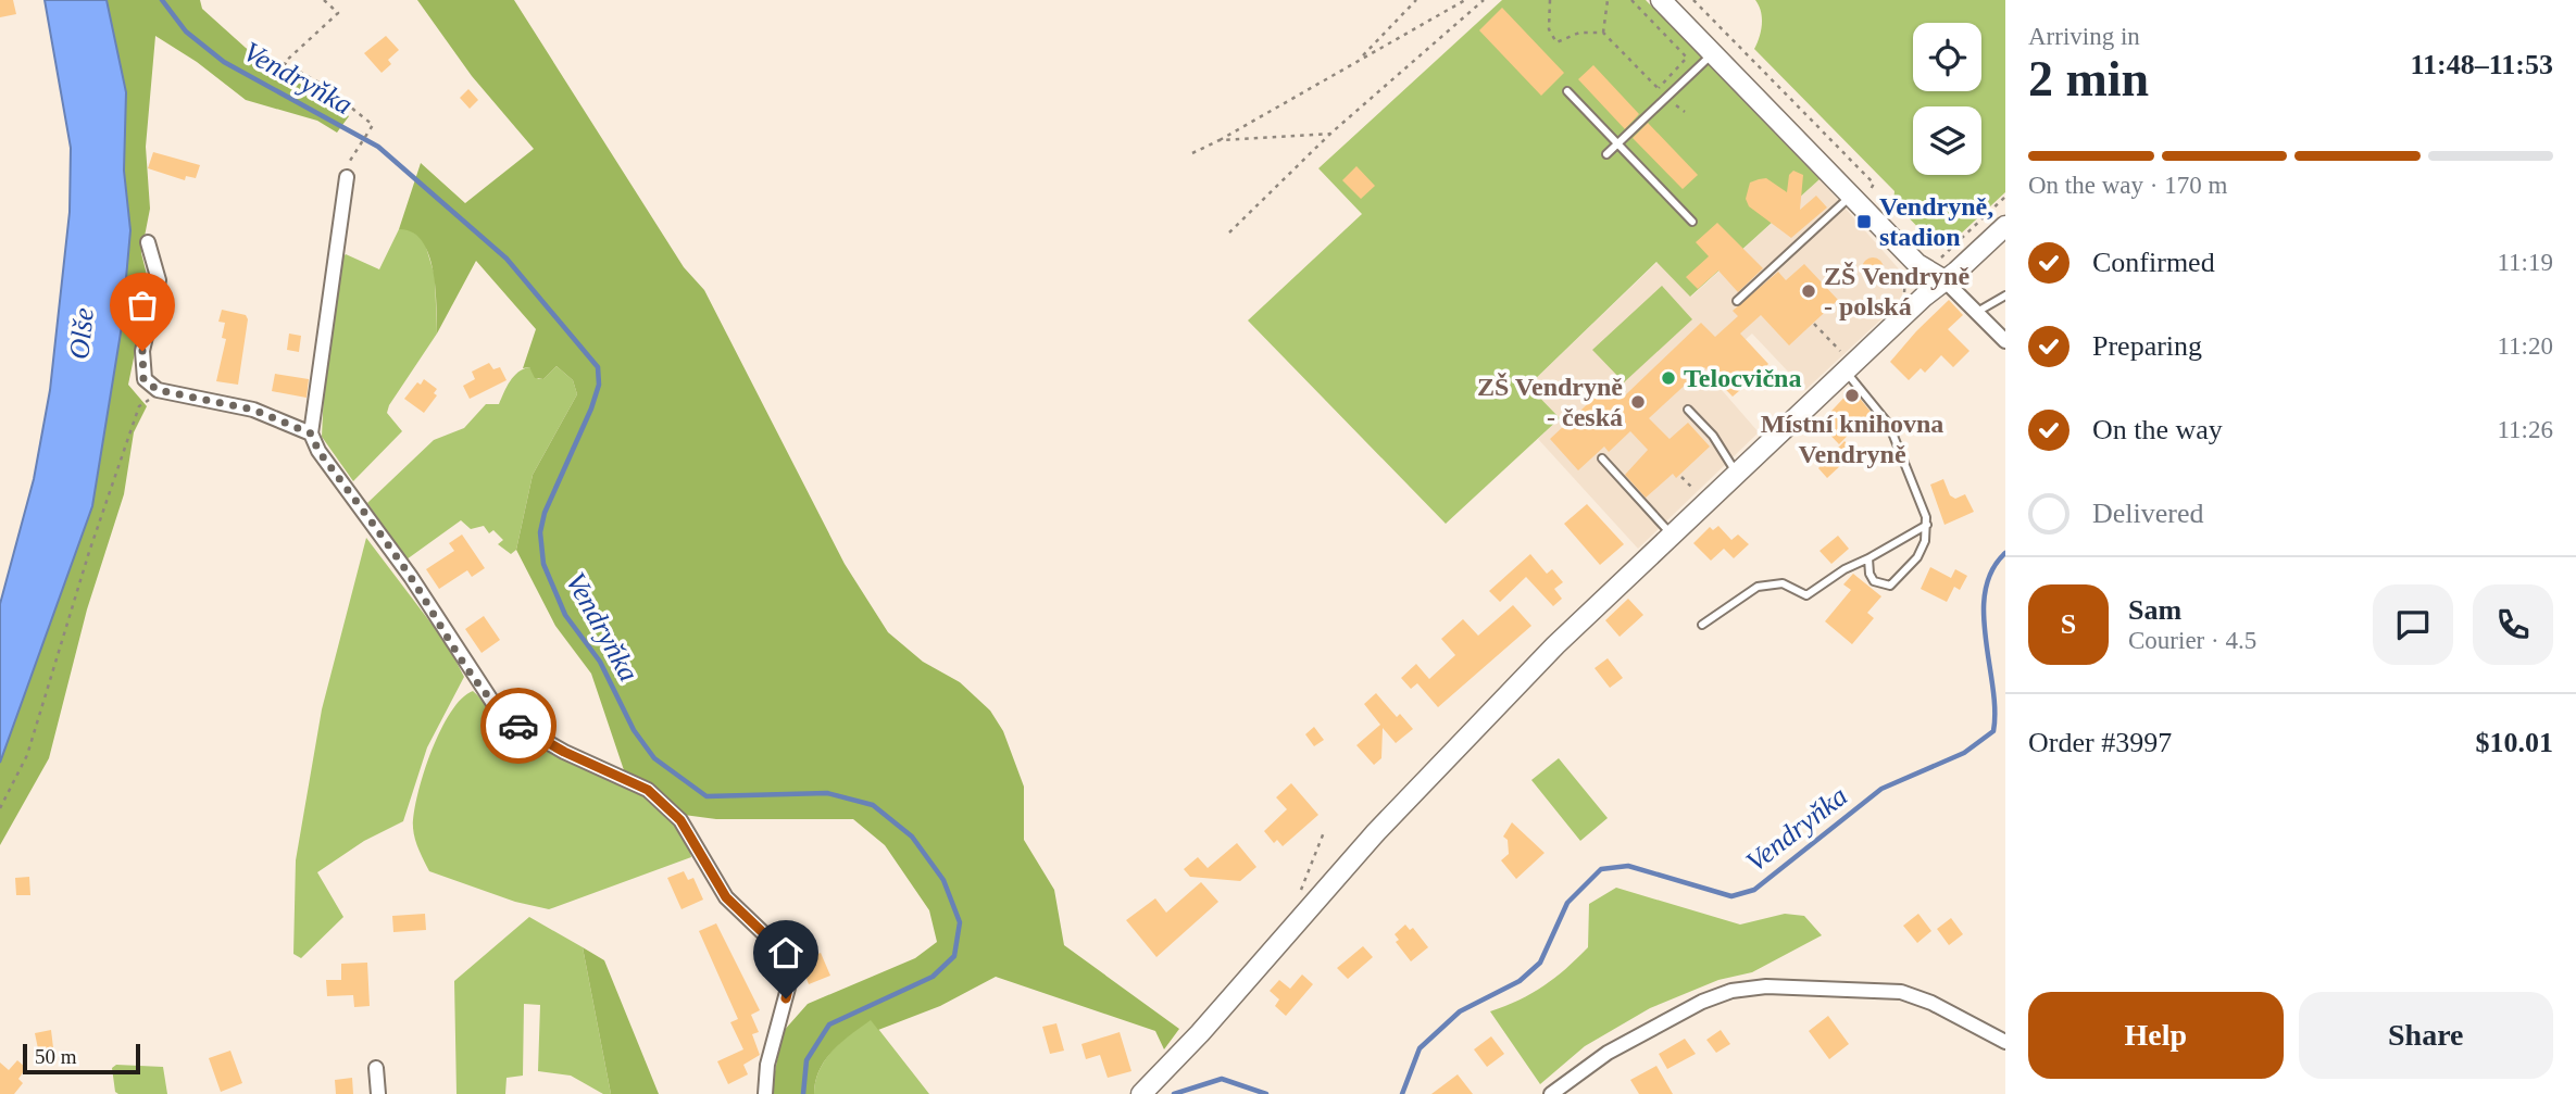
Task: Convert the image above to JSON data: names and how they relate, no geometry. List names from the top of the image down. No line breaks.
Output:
{"water":["Vendryňka","Olše"],"places":{"transit":["Vendryně, stadion"],"other":["ZŠ Vendryně - polská","Telocvična","Místní knihovna Vendryně","ZŠ Vendryně - česká"]},"scale_bar":"50 m","page":{"heading":["2 min","Arriving in","11:48–11:53"],"panel":["Sam","Courier · 4.5","Order #3997","$10.01"],"bar":"On the way · 170 m","list":[["Confirmed","11:19"],["Preparing","11:20"],["On the way","11:26"],"Delivered"],"round":"S","buttons":["Help","Share"],"scale":"50 m"}}
